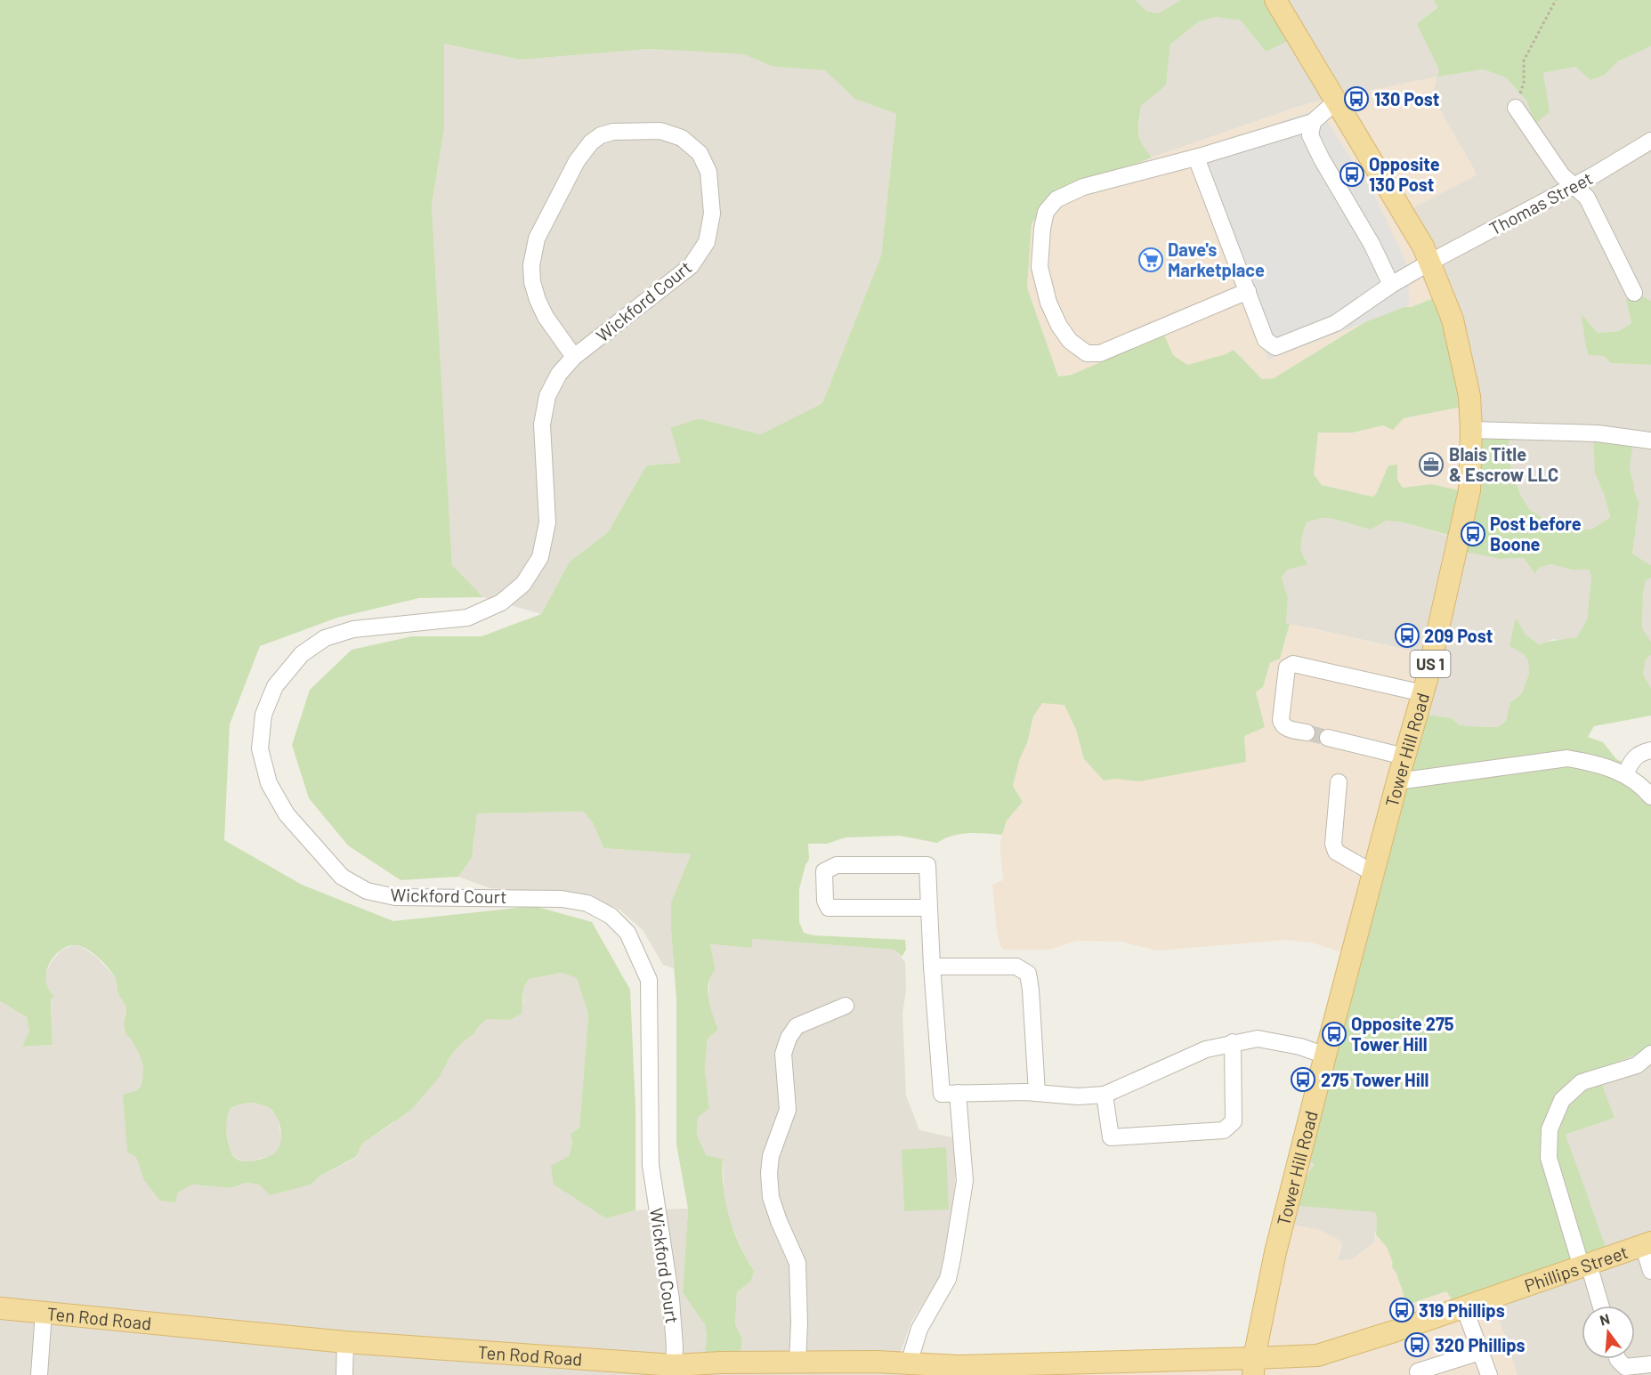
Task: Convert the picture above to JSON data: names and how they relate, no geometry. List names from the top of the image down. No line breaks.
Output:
{"streets":{"main road":["US 1","Tower Hill Road","Phillips Street","Ten Rod Road"],"street":["Thomas Street","Wickford Court"]},"crossings":[["Thomas Street","Tower Hill Road"],["Wickford Court","Ten Rod Road"],["Tower Hill Road","Phillips Street"],["Tower Hill Road","Ten Rod Road"],["Phillips Street","Ten Rod Road"]],"places":{"bus stop":["130 Post","Opposite 130 Post","Post before Boone","209 Post","Opposite 275 Tower Hill","275 Tower Hill","319 Phillips","320 Phillips"],"supermarket":["Dave's Marketplace"],"office":["Blais Title & Escrow LLC"]},"north":"top"}
